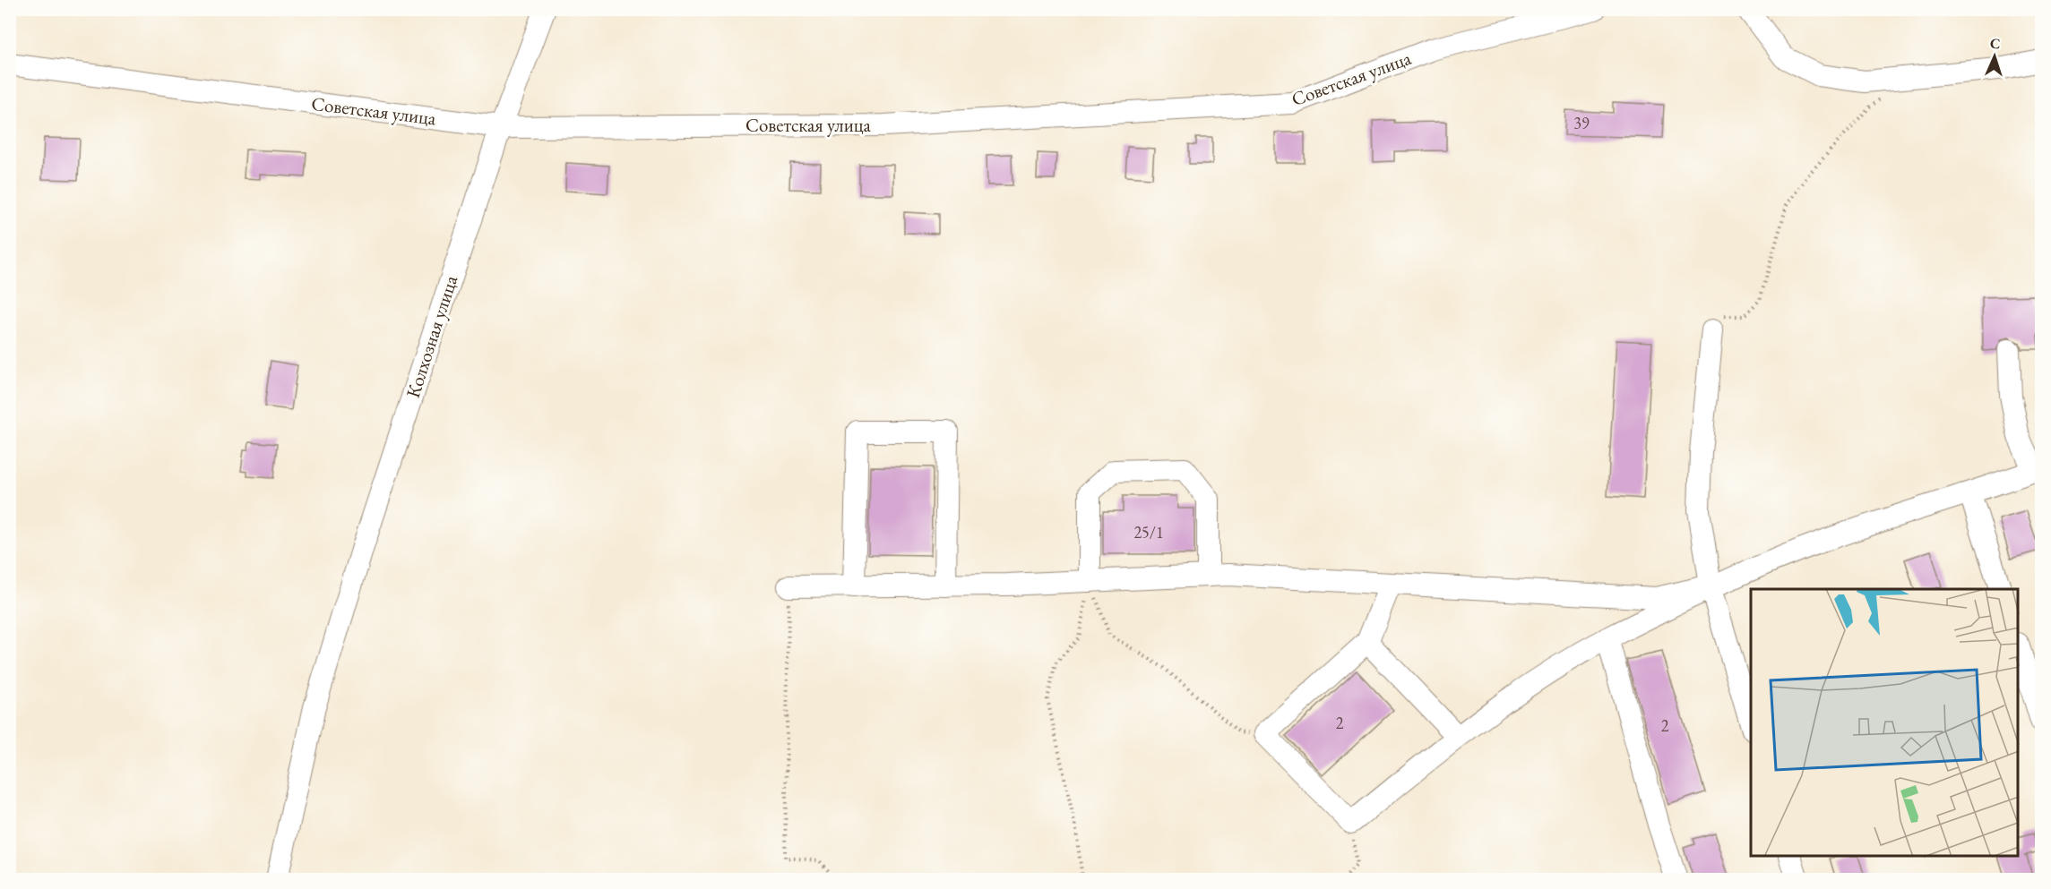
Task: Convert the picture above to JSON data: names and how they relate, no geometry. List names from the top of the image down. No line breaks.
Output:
{"streets":{"street":["Советская улица","Колхозная улица"]},"crossings":[["Советская улица","Колхозная улица"]],"house_numbers":["39","25/1","2","2"],"north":"top"}
